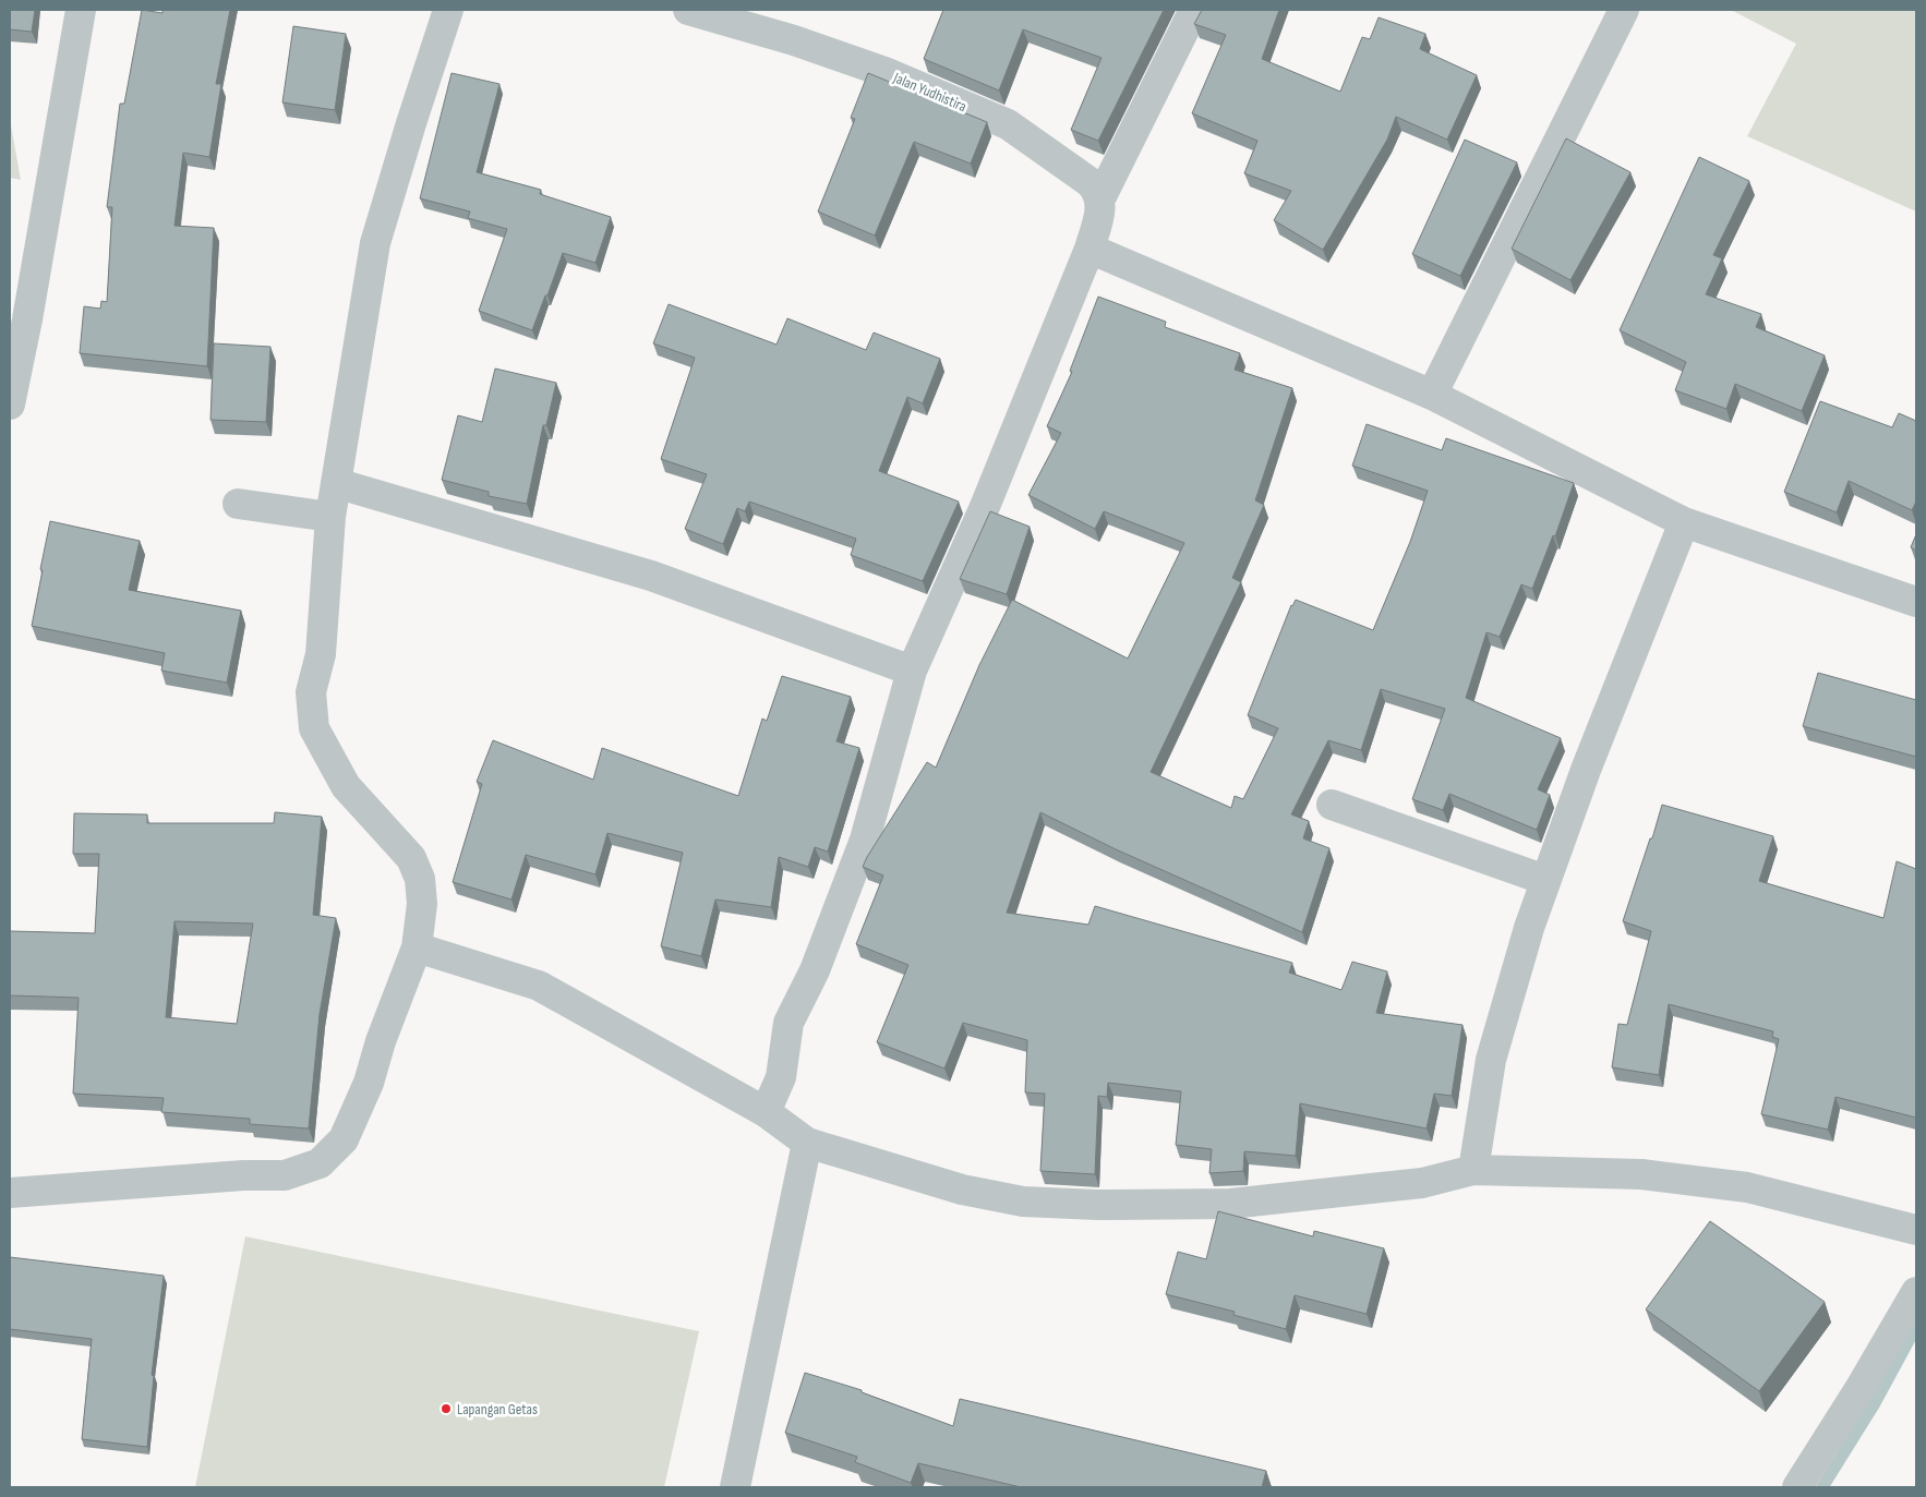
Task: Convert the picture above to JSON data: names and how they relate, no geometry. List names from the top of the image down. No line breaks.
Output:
{"streets":{"street":["Jalan Yudhistira"]},"places":["Lapangan Getas"]}
